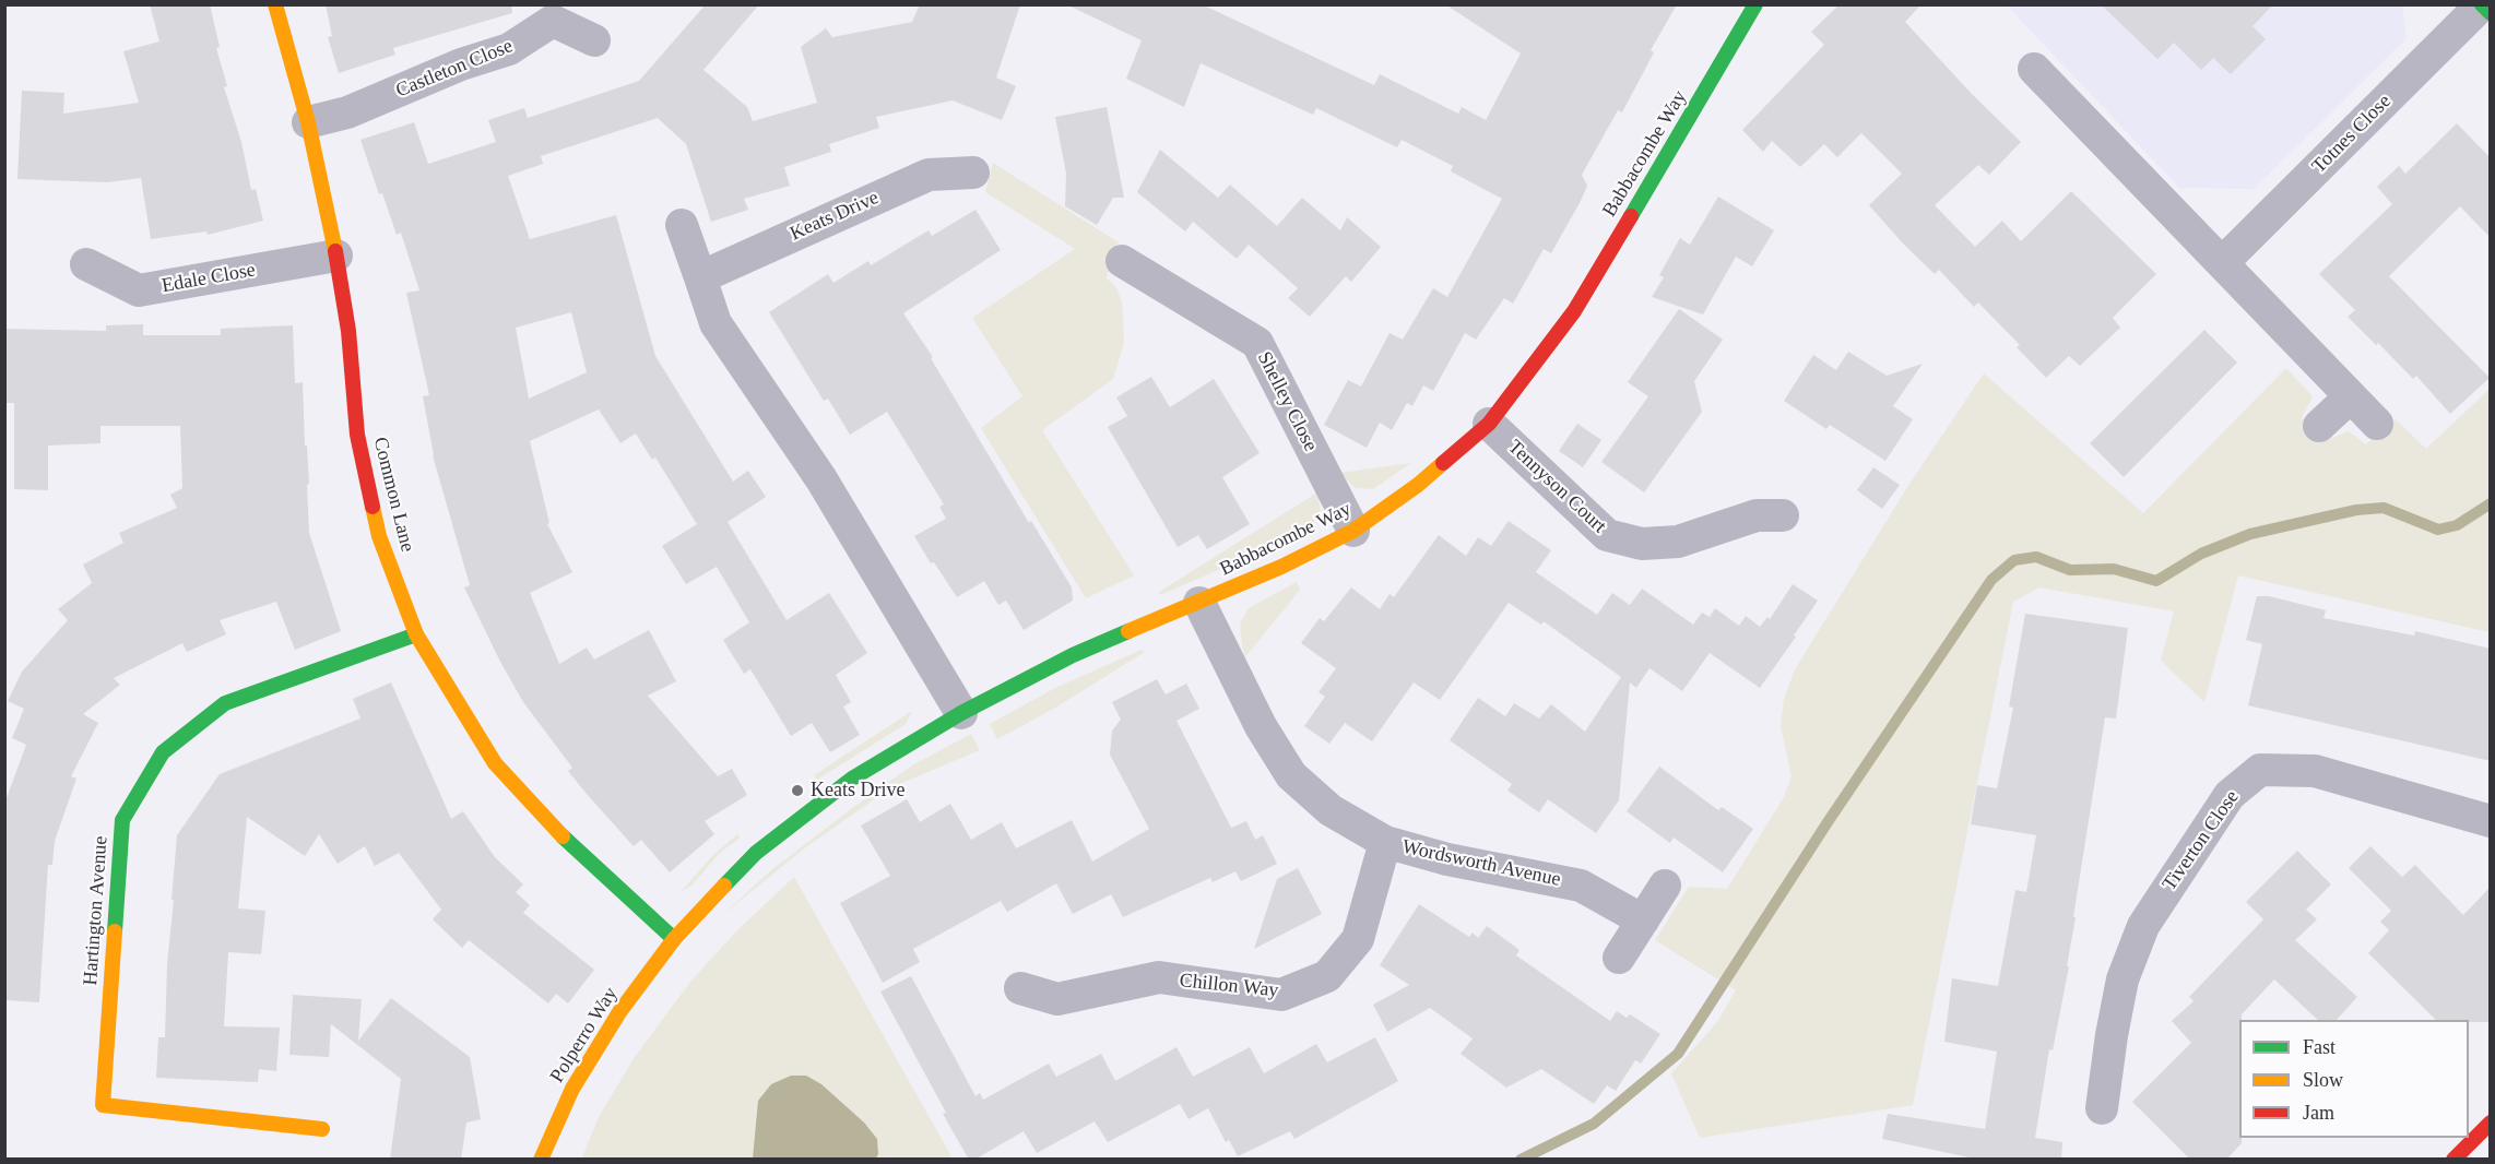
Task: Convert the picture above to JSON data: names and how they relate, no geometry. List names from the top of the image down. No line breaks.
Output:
{"streets":{"street":["Castleton Close","Totnes Close","Babbacombe Way","Keats Drive","Edale Close","Shelley Close","Tennyson Court","Common Lane","Tiverton Close","Wordsworth Avenue","Hartington Avenue","Chillon Way","Polperro Way"]},"crossings":[["Castleton Close","Common Lane"],["Babbacombe Way","Shelley Close"],["Babbacombe Way","Tennyson Court"],["Babbacombe Way","Common Lane"],["Babbacombe Way","Wordsworth Avenue"],["Babbacombe Way","Polperro Way"],["Edale Close","Common Lane"],["Common Lane","Hartington Avenue"],["Common Lane","Polperro Way"],["Wordsworth Avenue","Chillon Way"]],"places":["Keats Drive"],"legend":["Fast","Slow","Jam"]}
